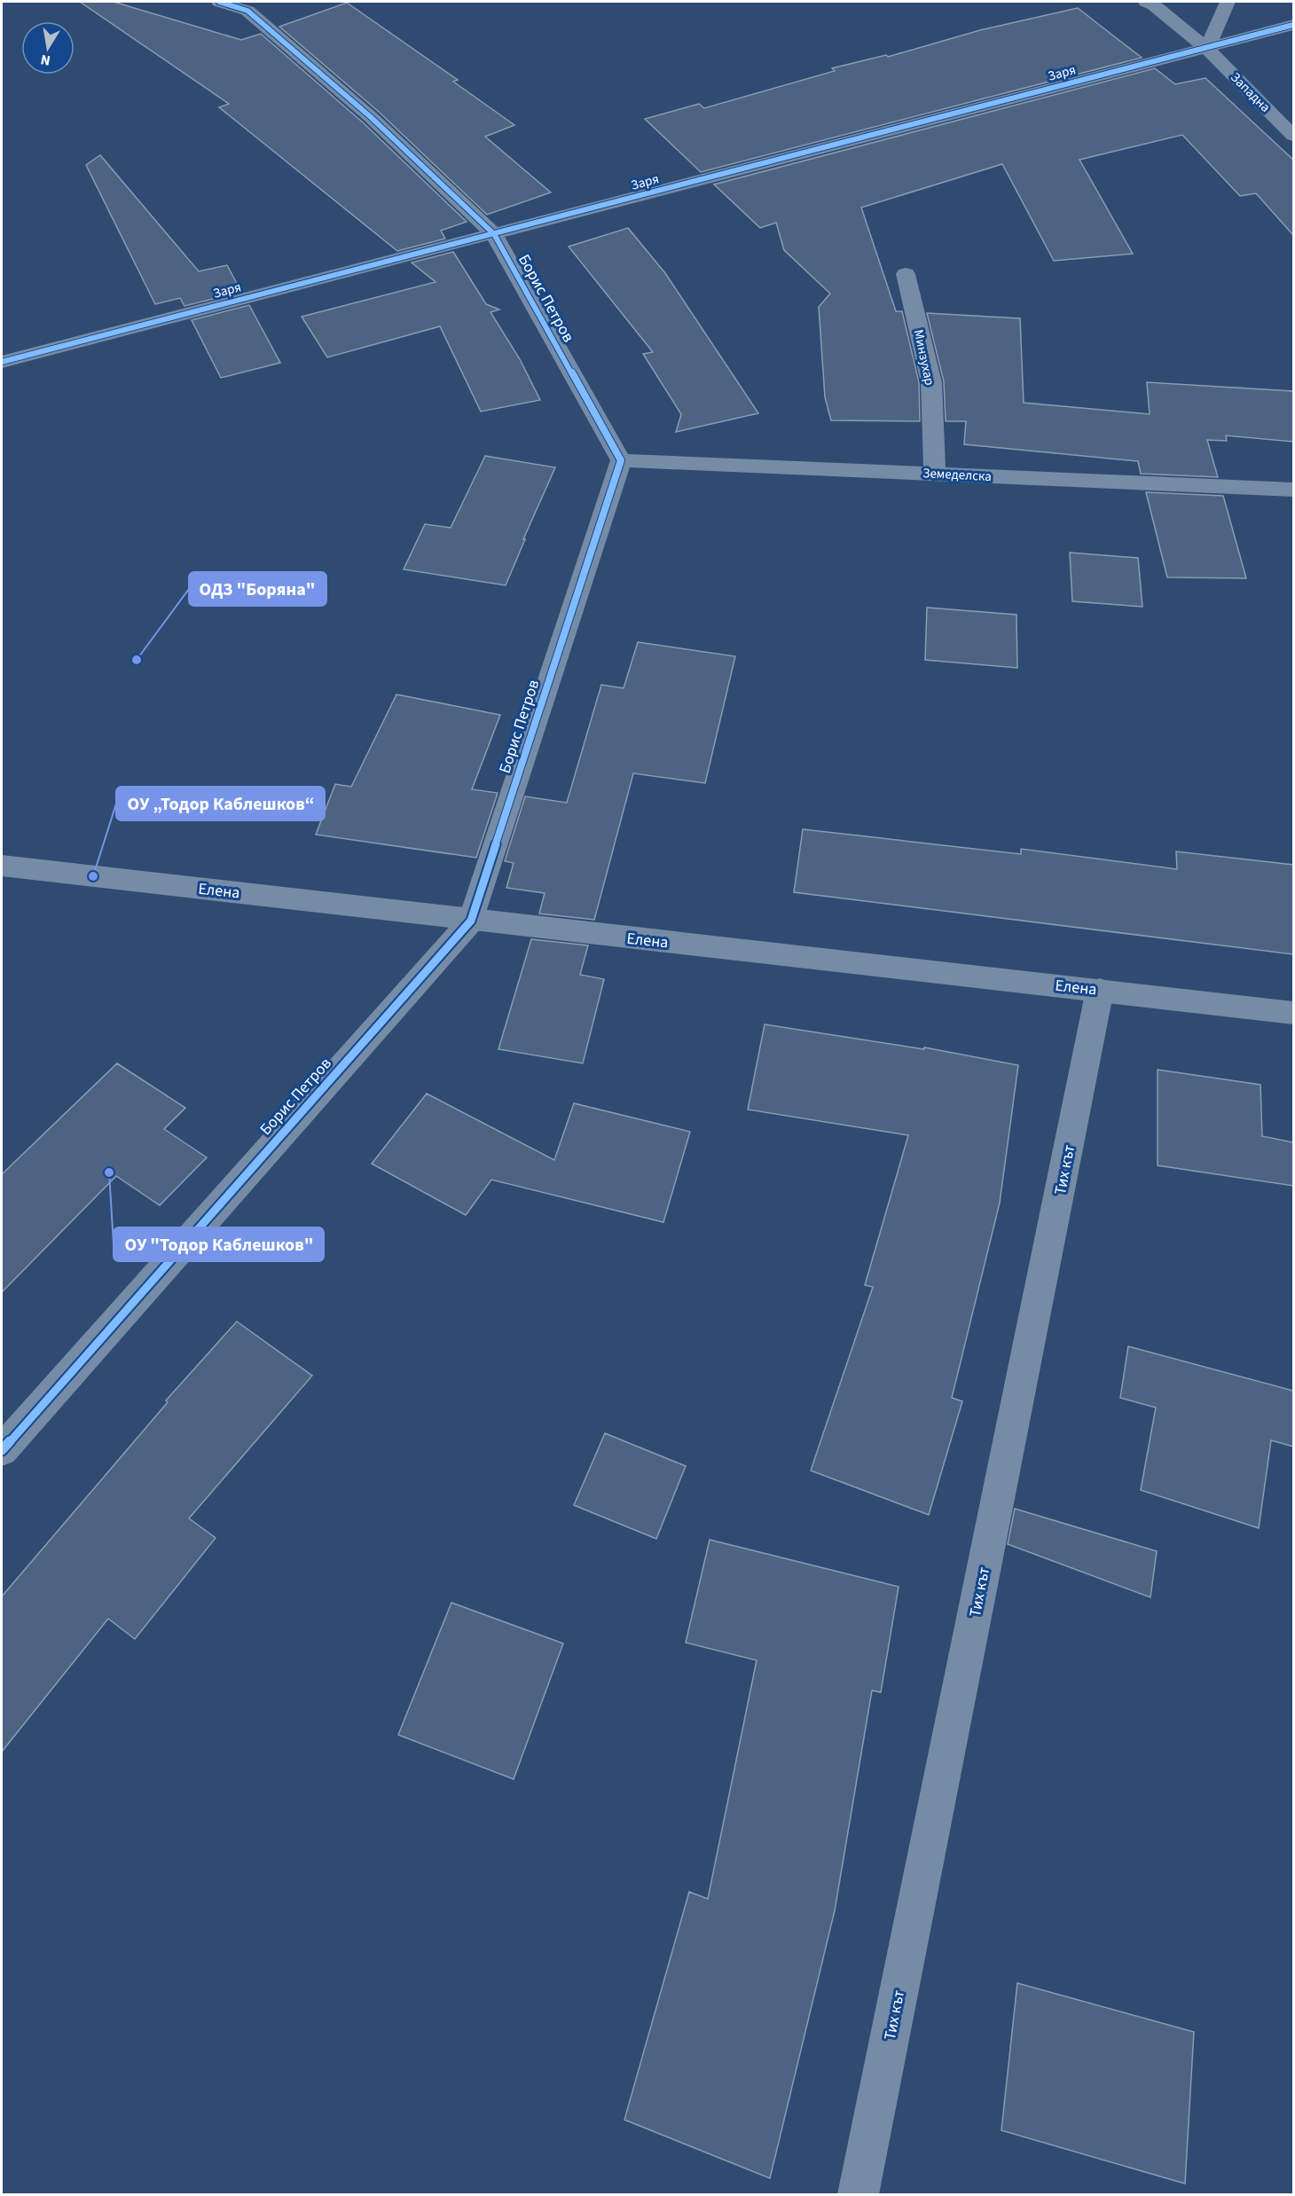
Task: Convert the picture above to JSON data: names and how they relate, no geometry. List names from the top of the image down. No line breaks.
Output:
{"streets":{"street":["Заря","Западна","Борис Петров","Минзухар","Земеделска","Елена","Тих кът"]},"crossings":[["Заря","Западна"],["Заря","Борис Петров"],["Борис Петров","Земеделска"],["Борис Петров","Елена"],["Минзухар","Земеделска"],["Елена","Тих кът"]],"places":["ОДЗ \"Боряна\"","ОУ „Тодор Каблешков“","ОУ \"Тодор Каблешков\""],"north":"bottom"}
